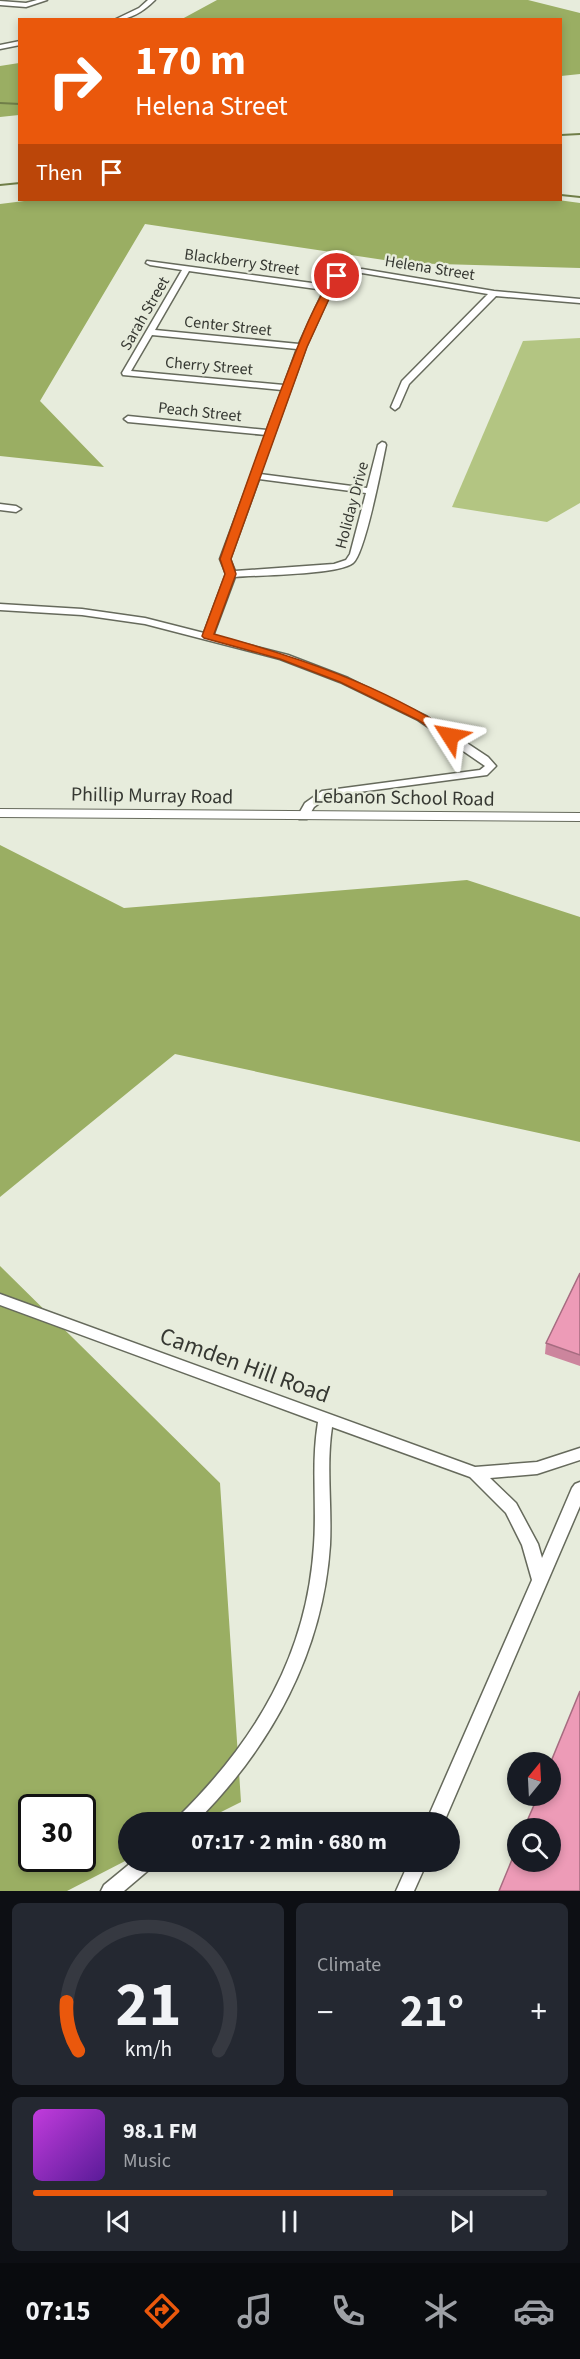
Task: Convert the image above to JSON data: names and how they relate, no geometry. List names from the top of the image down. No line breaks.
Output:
{"streets":{"street":["Blackberry Street","Helena Street","Sarah Street","Center Street","Cherry Street","Peach Street","Holiday Drive","Phillip Murray Road","Lebanon School Road","Camden Hill Road"]},"crossings":[["Blackberry Street","Helena Street"],["Blackberry Street","Sarah Street"],["Sarah Street","Center Street"],["Sarah Street","Cherry Street"],["Phillip Murray Road","Lebanon School Road"]],"north":"top","page":{"turn":["170 m","Helena Street"],"then":"Then","limit":"30","trip":"07:17 · 2 min · 680 m","tile":"Climate","heat":["−","21°","+"],"song":["98.1 FM","Music"],"tabs":"07:15","gauge":["21","km/h"]}}
